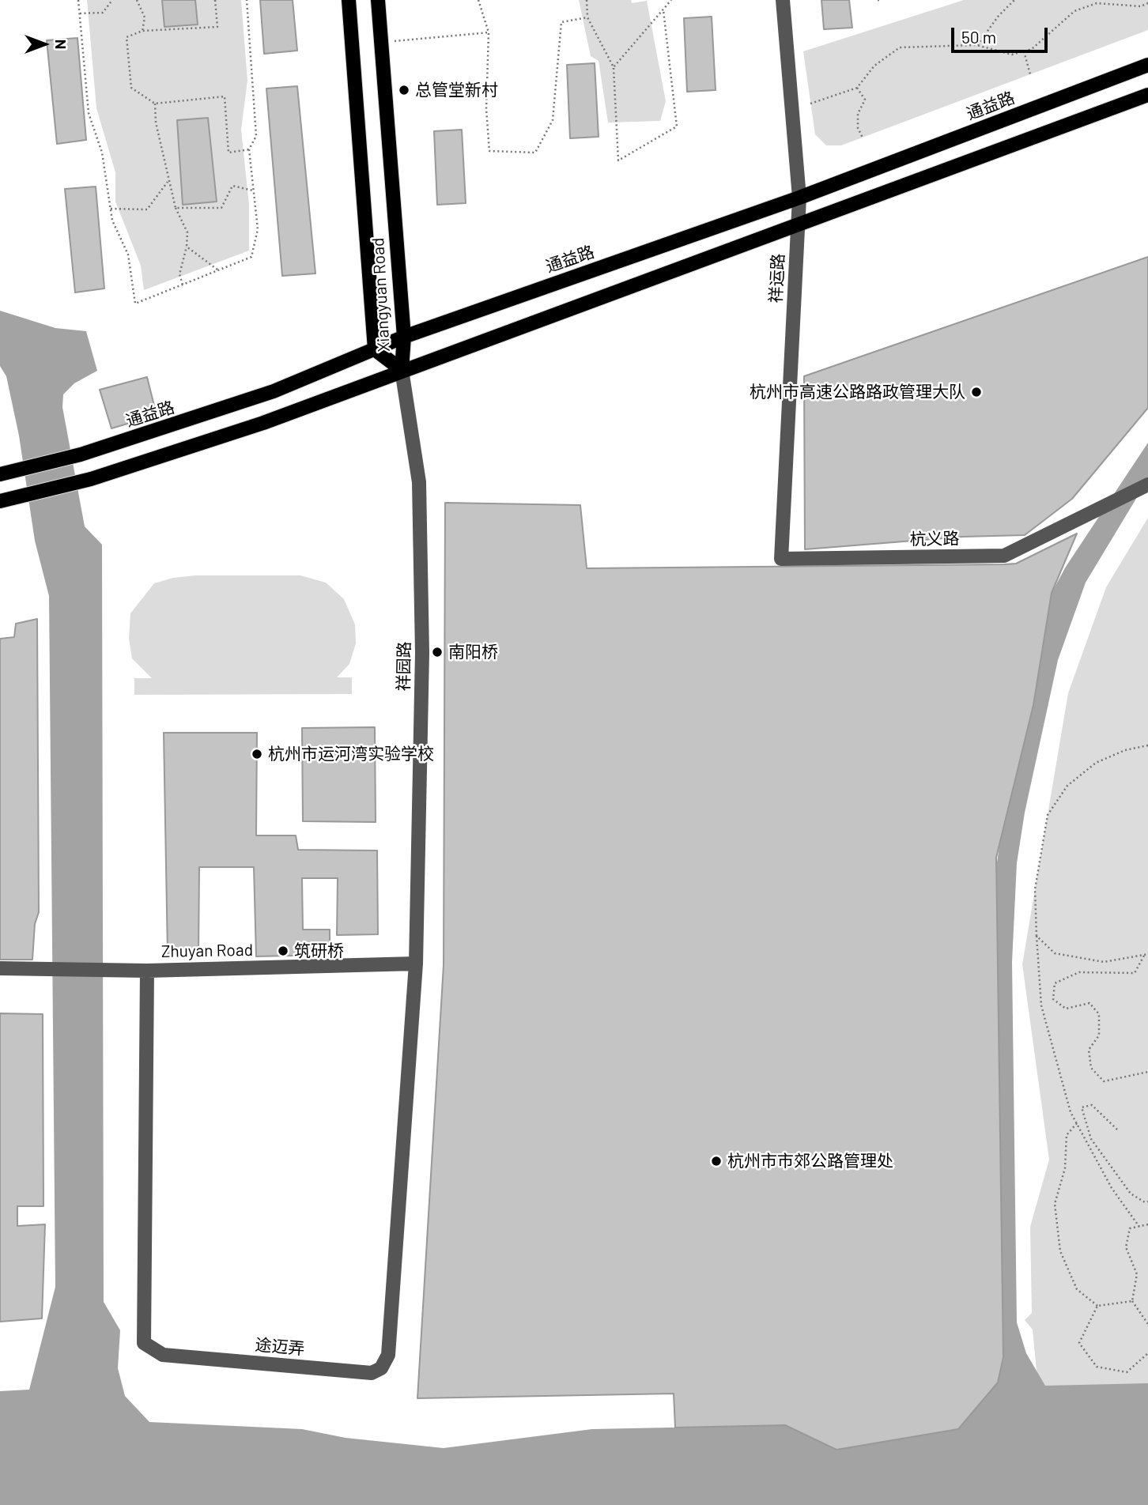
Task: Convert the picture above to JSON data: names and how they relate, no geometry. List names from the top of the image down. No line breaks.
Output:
{"streets":{"main road":["通益路","Xiangyuan Road"],"street":["祥运路","杭义路","祥园路","Zhuyan Road","途迈弄"]},"crossings":[["通益路","祥运路"],["通益路","Xiangyuan Road"],["祥运路","杭义路"],["Xiangyuan Road","祥园路"],["祥园路","Zhuyan Road"],["祥园路","途迈弄"],["Zhuyan Road","途迈弄"]],"places":["总管堂新村","杭州市高速公路路政管理大队","南阳桥","杭州市运河湾实验学校","筑研桥","杭州市市郊公路管理处"],"scale_bar":"50 m","north":"right"}
